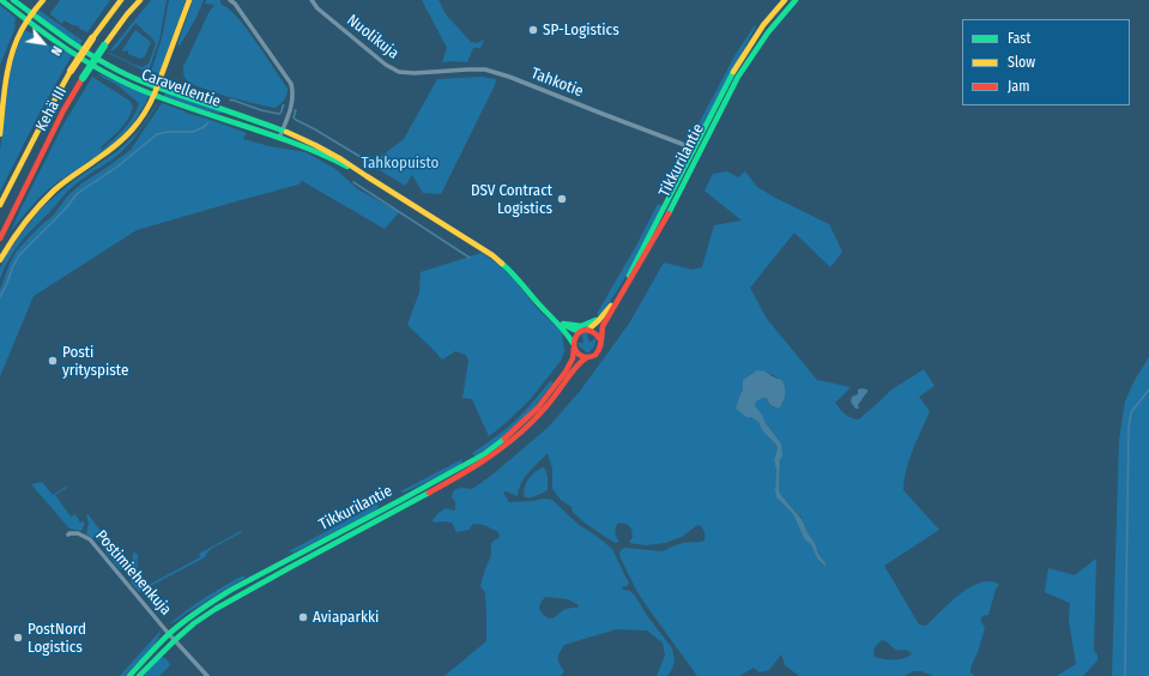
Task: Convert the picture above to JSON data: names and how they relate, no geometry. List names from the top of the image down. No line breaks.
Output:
{"streets":{"main road":["Caravellentie","Kehä III","Tikkurilantie"],"street":["Nuolikuja","Tahkotie","Postimiehenkuja"]},"crossings":[["Nuolikuja","Tahkotie"],["Tahkotie","Tikkurilantie"],["Caravellentie","Tikkurilantie"],["Tikkurilantie","Postimiehenkuja"]],"parks":["Tahkopuisto"],"places":["SP-Logistics","DSV Contract Logistics","Posti yrityspiste","Aviaparkki","PostNord Logistics"],"legend":["Fast","Slow","Jam"],"north":"bottom right"}
